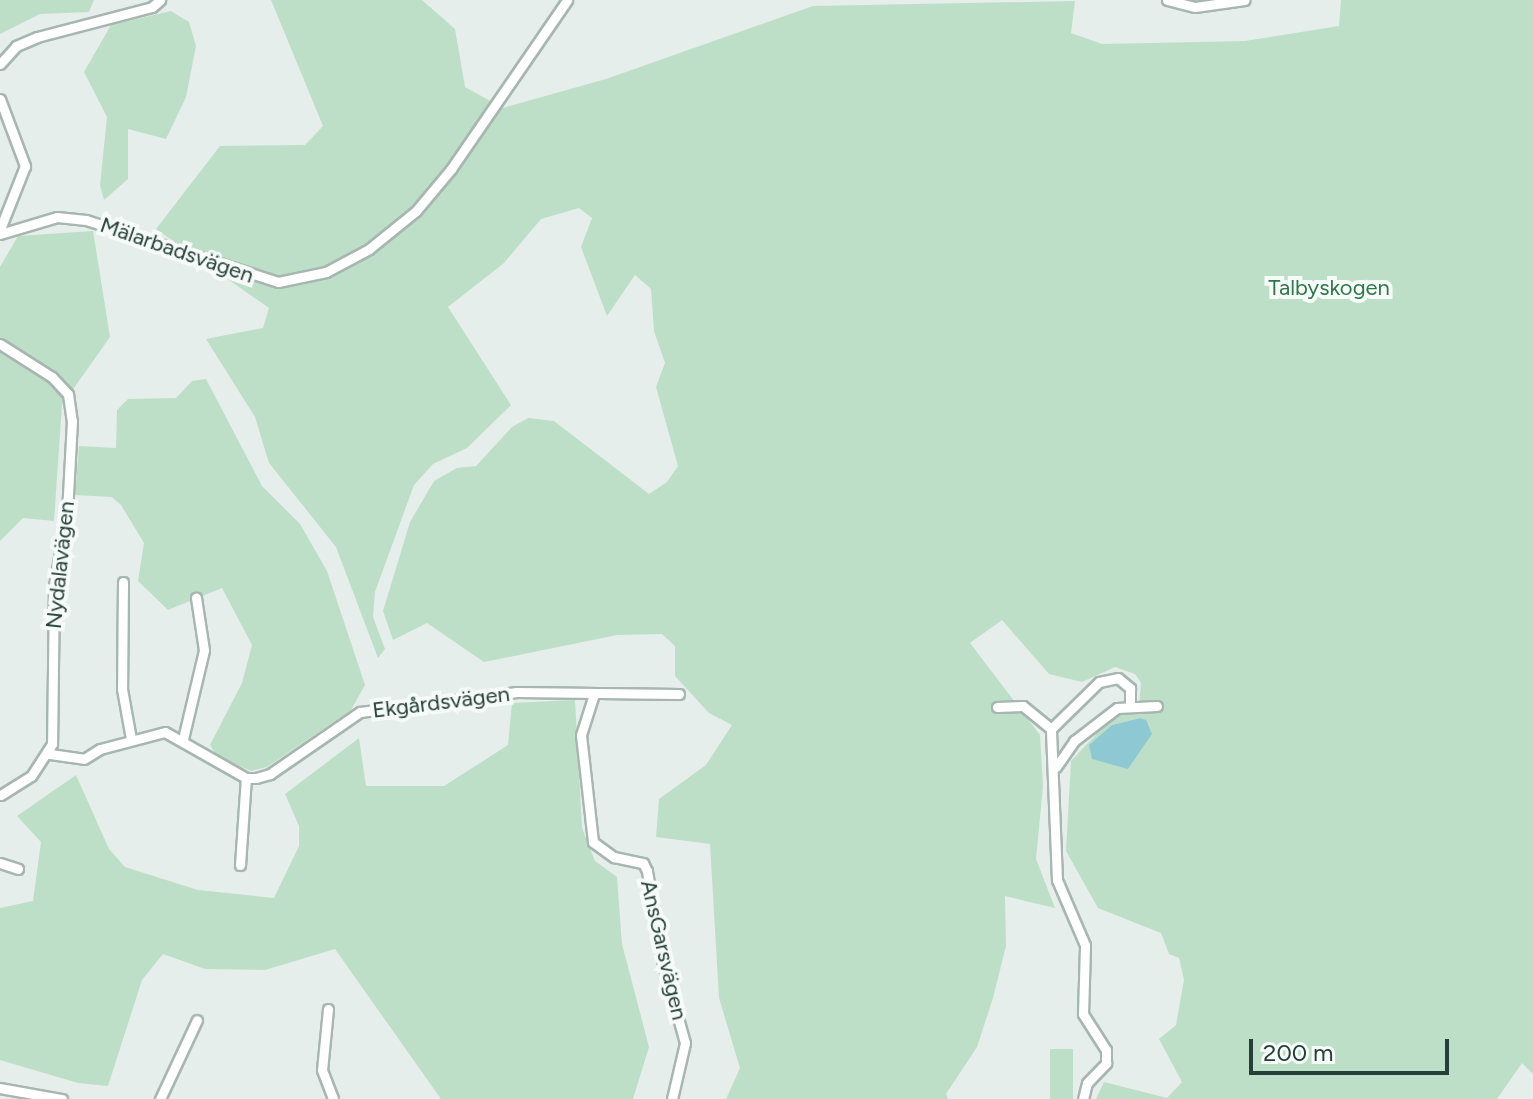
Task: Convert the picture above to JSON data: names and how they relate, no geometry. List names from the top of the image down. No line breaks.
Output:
{"streets":{"street":["Mälarbadsvägen","Nydalavägen","Ekgårdsvägen","AnsGarsvägen"]},"crossings":[["Ekgårdsvägen","AnsGarsvägen"]],"parks":["Talbyskogen"],"scale_bar":"200 m"}
